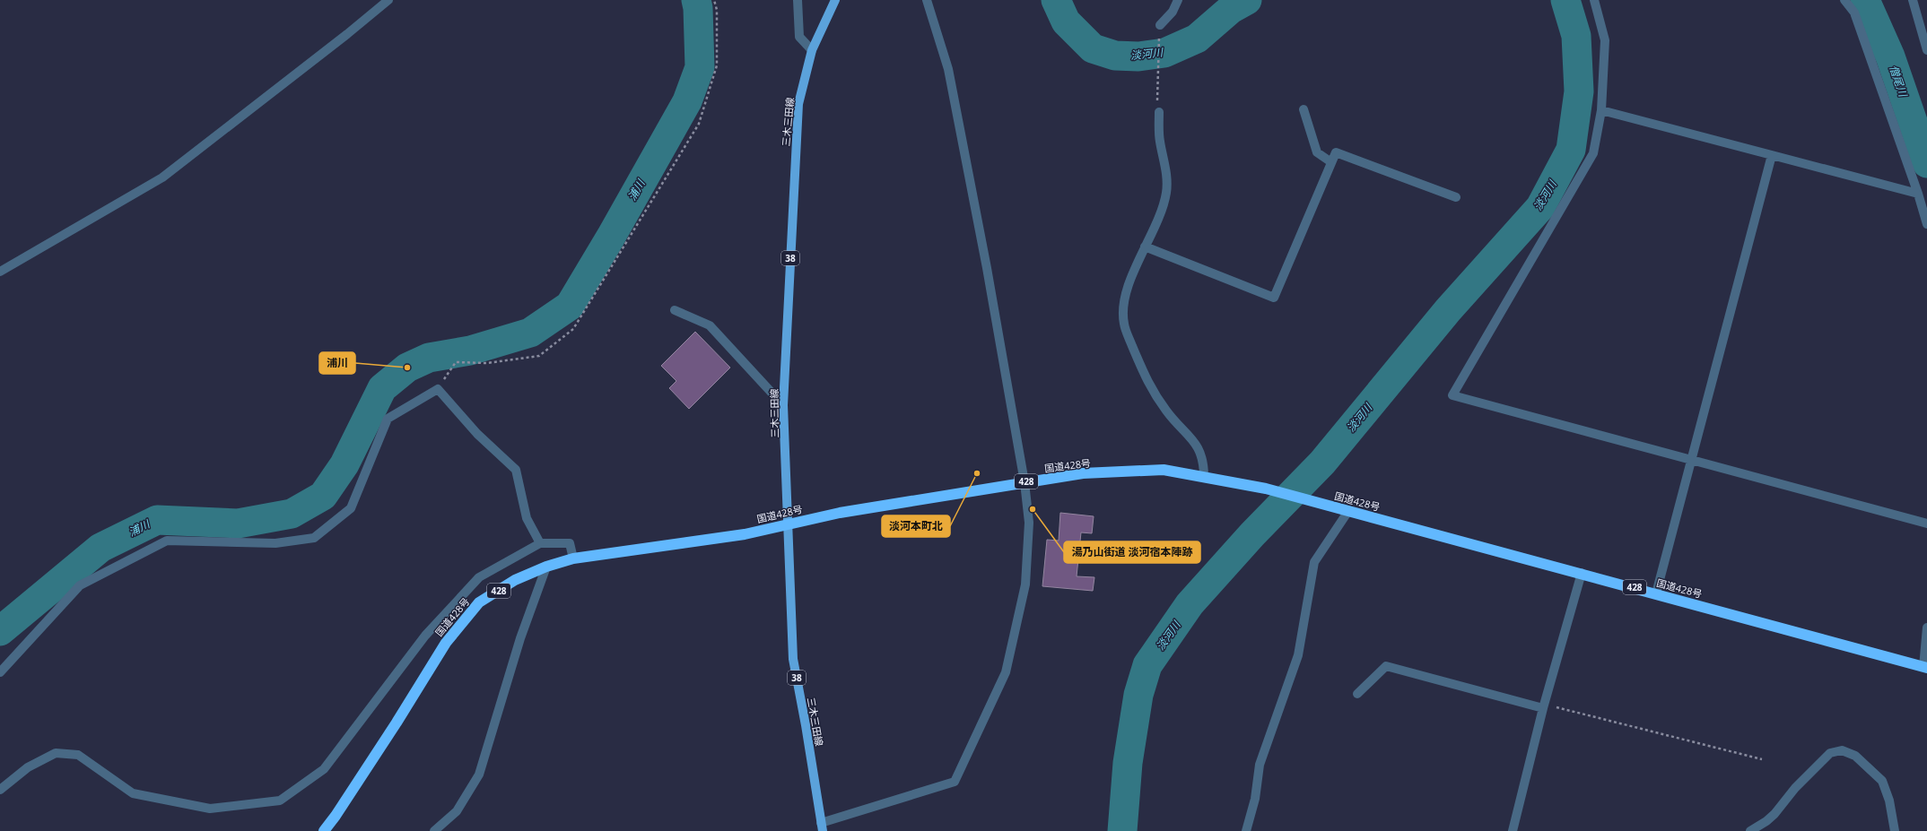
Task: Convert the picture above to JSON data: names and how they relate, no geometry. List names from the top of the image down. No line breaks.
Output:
{"streets":{"highway":["国道428号","428"],"main road":["三木三田線","38"]},"crossings":[["三木三田線","国道428号"]],"water":["淡河川","僧尾川","浦川"],"places":["浦川","淡河本町北","湯乃山街道 淡河宿本陣跡"]}
